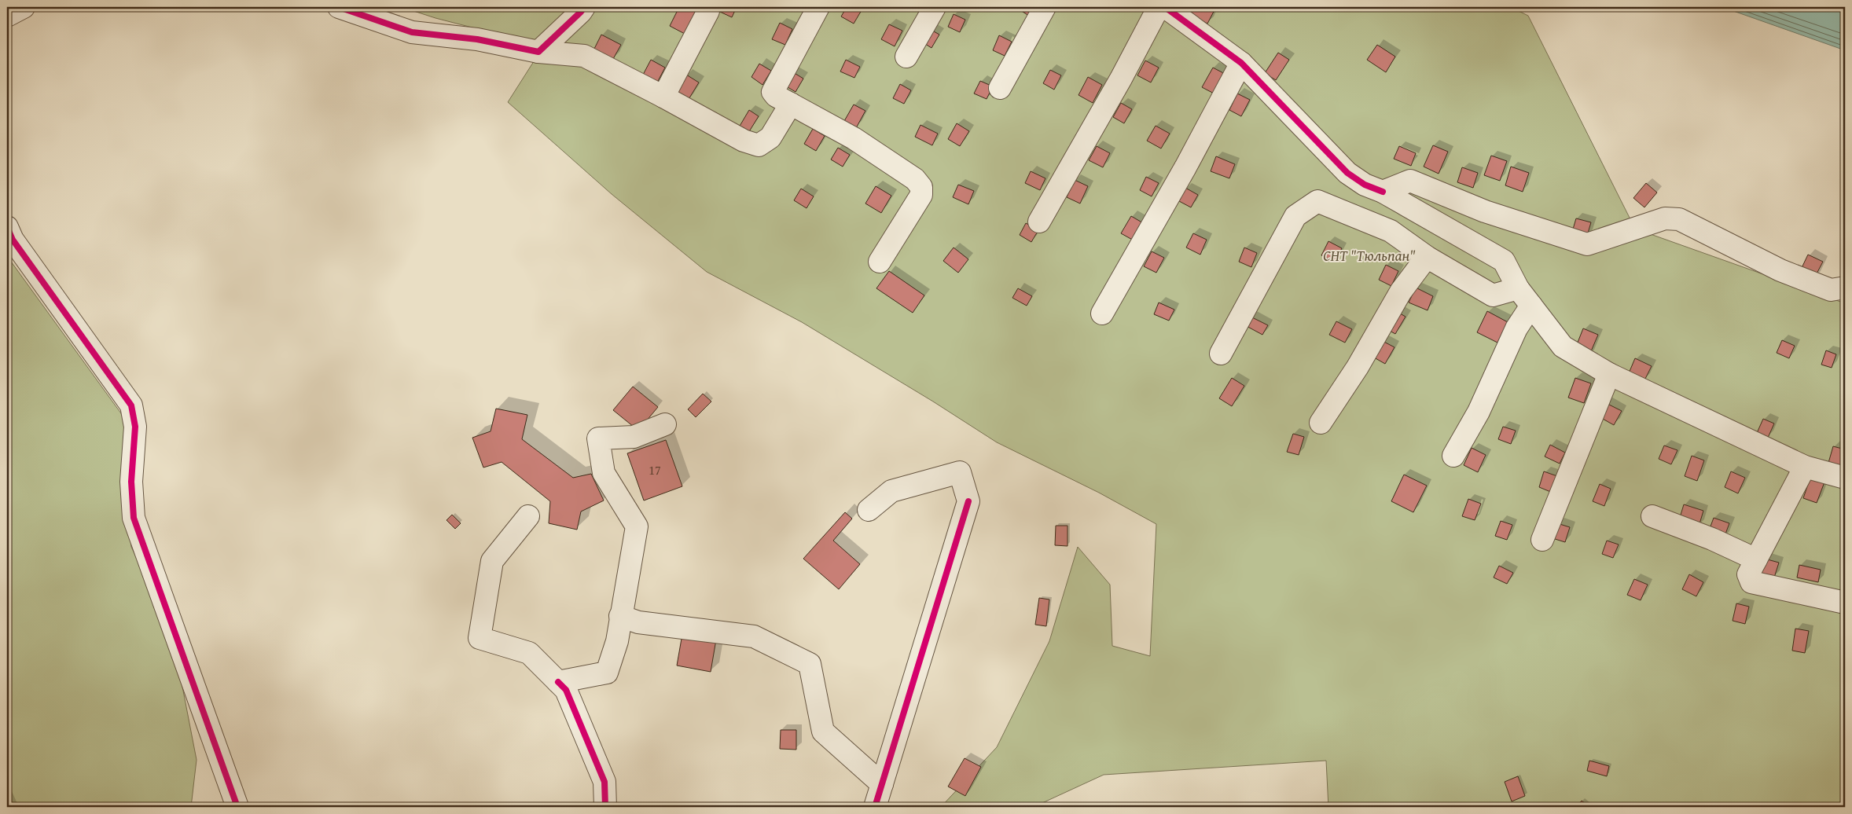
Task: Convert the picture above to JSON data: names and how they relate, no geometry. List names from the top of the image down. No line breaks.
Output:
{"parks":["СНТ \"Тюльпан\""],"house_numbers":["17"]}
